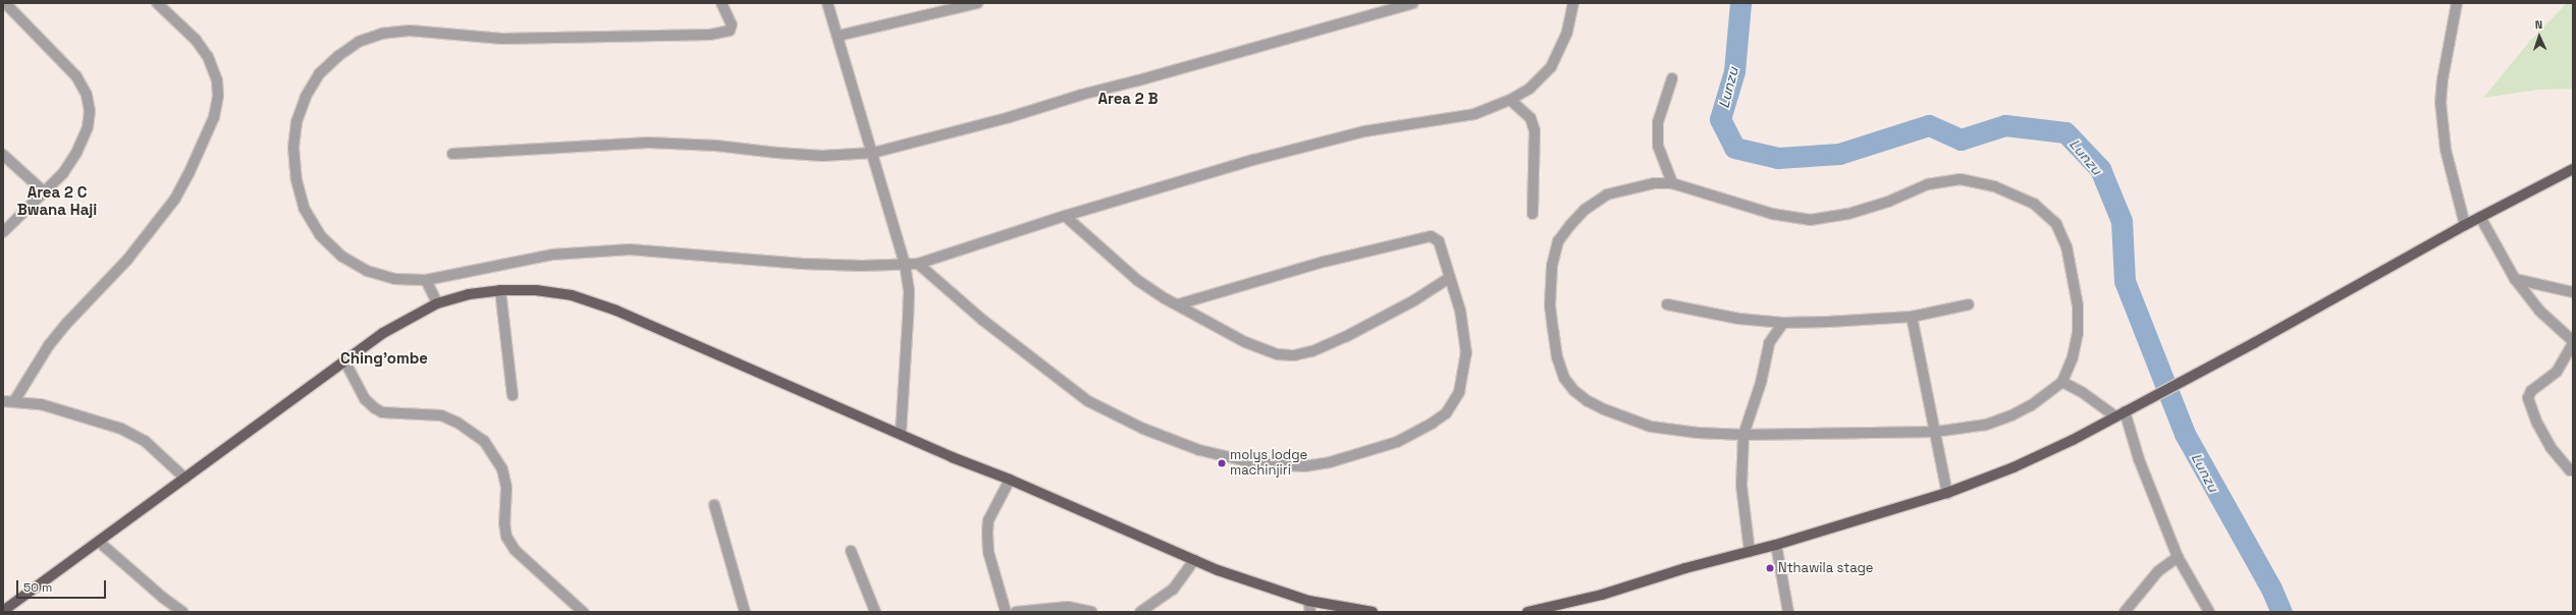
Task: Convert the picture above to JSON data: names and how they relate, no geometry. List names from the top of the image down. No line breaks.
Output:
{"districts":["Area 2 B","Area 2 C Bwana Haji","Ching'ombe"],"water":["Lunzu"],"places":["molys lodge machinjiri","Nthawila stage"],"scale_bar":"50 m","north":"top"}
